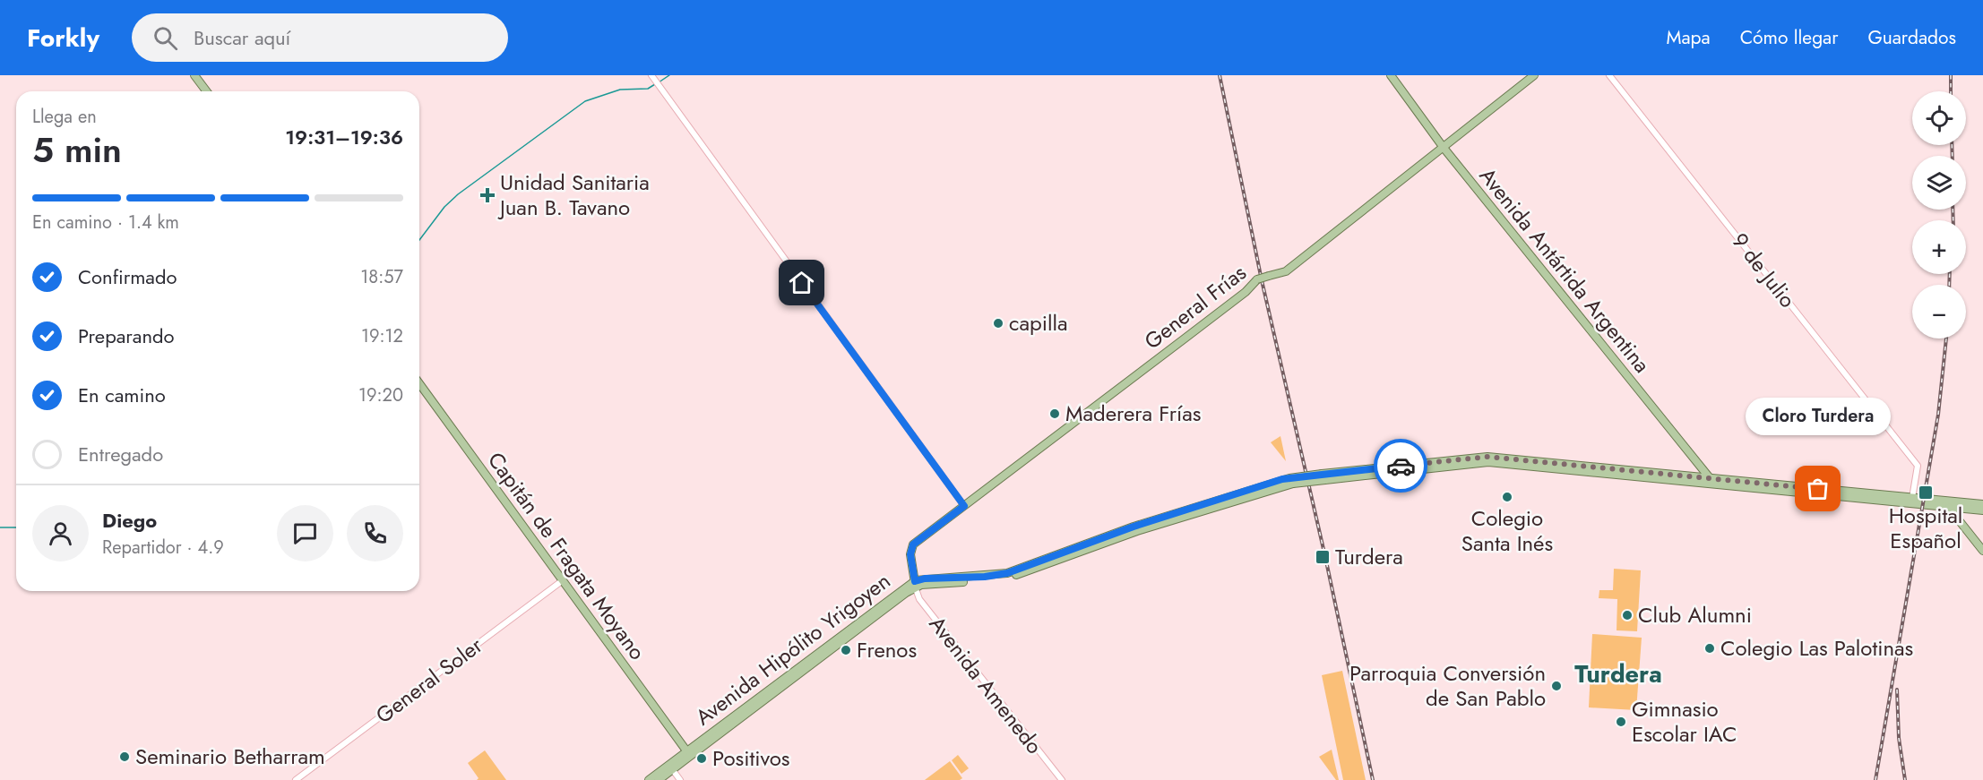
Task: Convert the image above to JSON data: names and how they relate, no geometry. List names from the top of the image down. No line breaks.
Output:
{"streets":{"main road":["Avenida Antártida Argentina","General Frías","Capitán de Fragata Moyano","Avenida Hipólito Yrigoyen"],"street":["9 de Julio","General Soler","Avenida Amenedo"]},"crossings":[["Avenida Antártida Argentina","General Frías"],["Avenida Antártida Argentina","Avenida Hipólito Yrigoyen"],["9 de Julio","Avenida Hipólito Yrigoyen"],["General Frías","Avenida Hipólito Yrigoyen"],["General Frías","Avenida Amenedo"],["Capitán de Fragata Moyano","Avenida Hipólito Yrigoyen"],["Capitán de Fragata Moyano","General Soler"],["Avenida Hipólito Yrigoyen","Avenida Amenedo"]],"districts":["Turdera"],"places":{"health":["Unidad Sanitaria Juan B. Tavano"],"other":["capilla","Maderera Frías","Cloro Turdera","Colegio Santa Inés","Club Alumni","Colegio Las Palotinas","Frenos","Parroquia Conversión de San Pablo","Gimnasio Escolar IAC","Seminario Betharram","Positivos"],"transit":["Hospital Español","Turdera"]},"page":{"header":"Forkly","search":"Buscar aquí","nav":["Mapa","Cómo llegar","Guardados"],"map_buttons":["+","−"],"heading":["5 min","Llega en","19:31–19:36"],"panel":["Diego","Repartidor · 4.9"],"bar":"En camino · 1.4 km","list":[["Confirmado","18:57"],["Preparando","19:12"],["En camino","19:20"],"Entregado"],"bubble":"Cloro Turdera"}}
